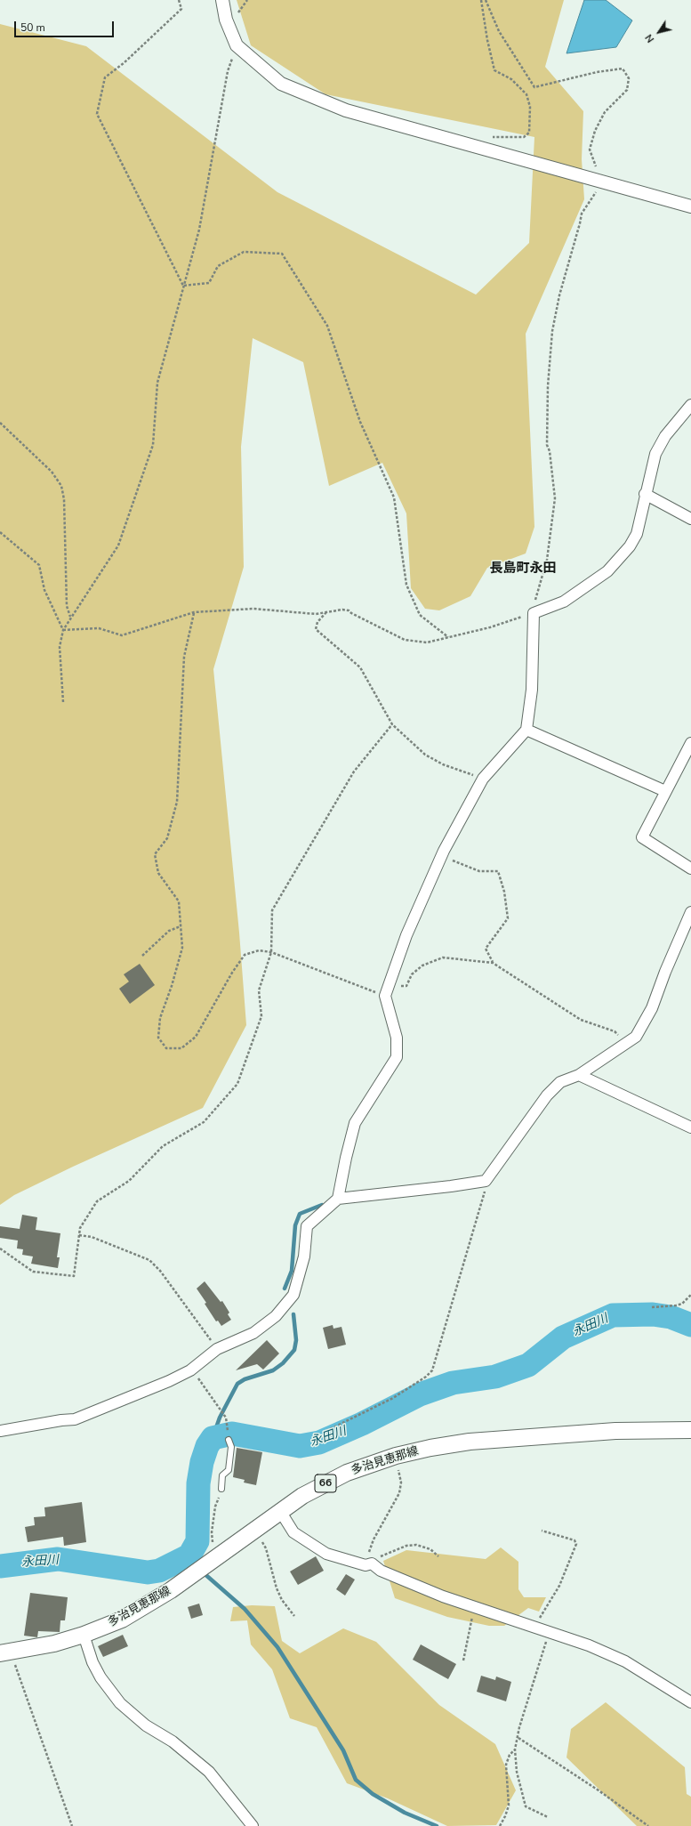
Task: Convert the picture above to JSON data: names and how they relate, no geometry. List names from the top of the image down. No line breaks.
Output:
{"streets":{"main road":["多治見恵那線","66"]},"districts":["長島町永田"],"water":["永田川"],"scale_bar":"50 m","north":"bottom left"}
